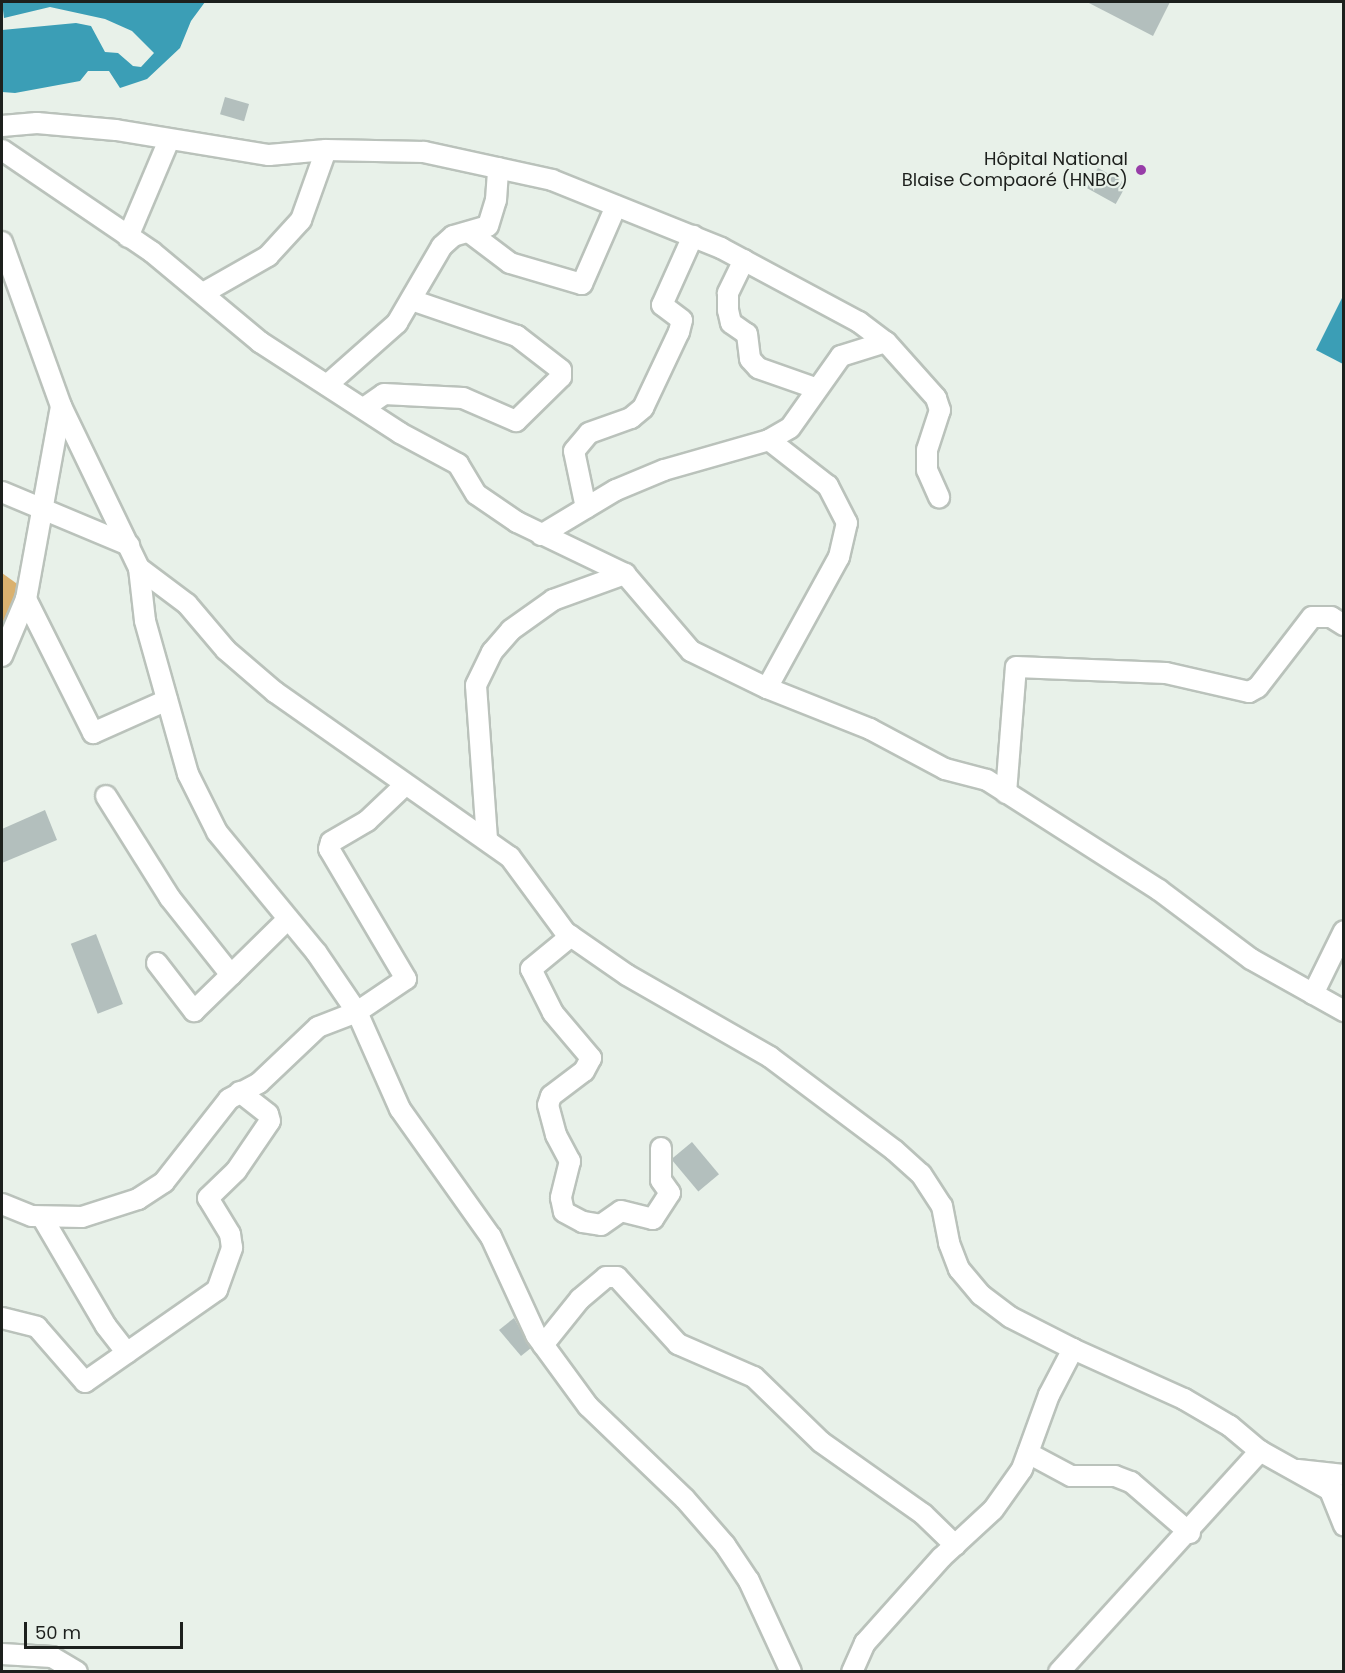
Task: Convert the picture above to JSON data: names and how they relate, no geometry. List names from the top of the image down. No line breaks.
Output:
{"places":["Hôpital National Blaise Compaoré (HNBC)"],"scale_bar":"50 m"}
